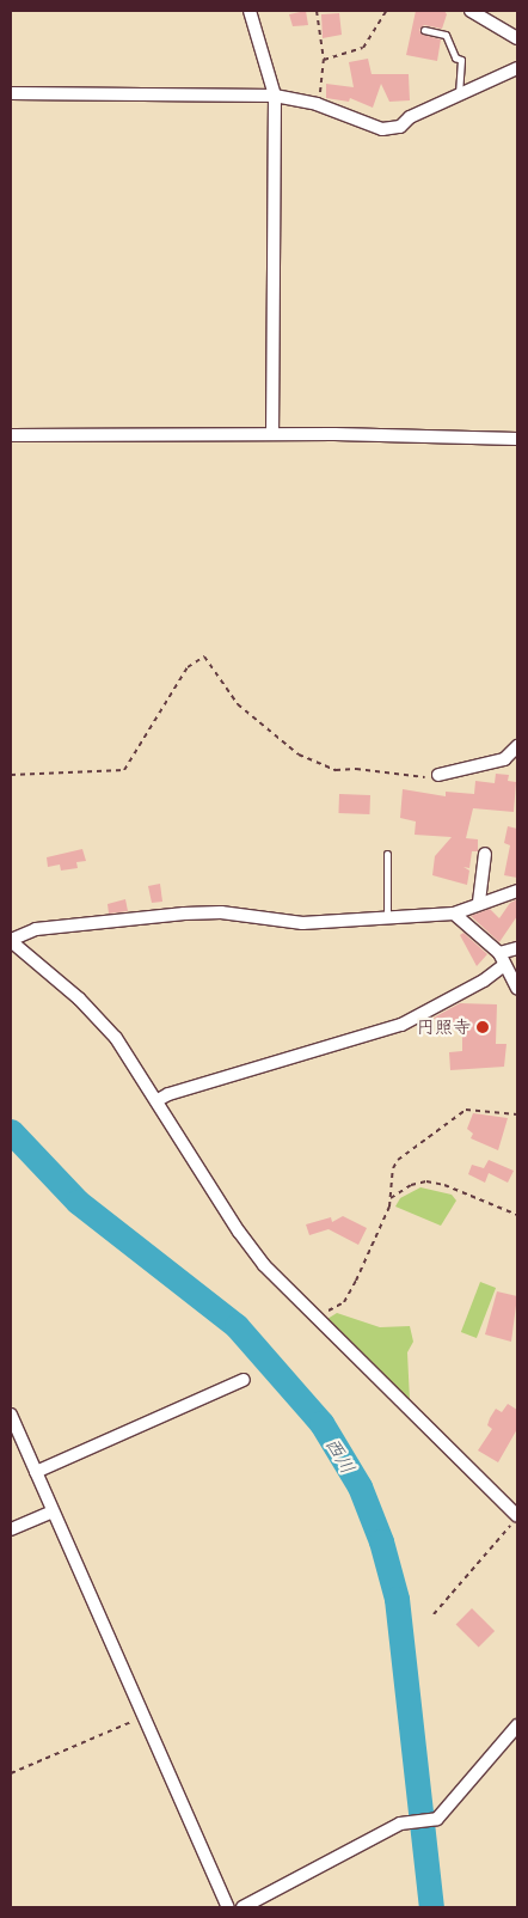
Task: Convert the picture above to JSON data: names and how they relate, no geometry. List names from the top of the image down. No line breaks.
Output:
{"water":["西川"],"places":["円照寺"]}
